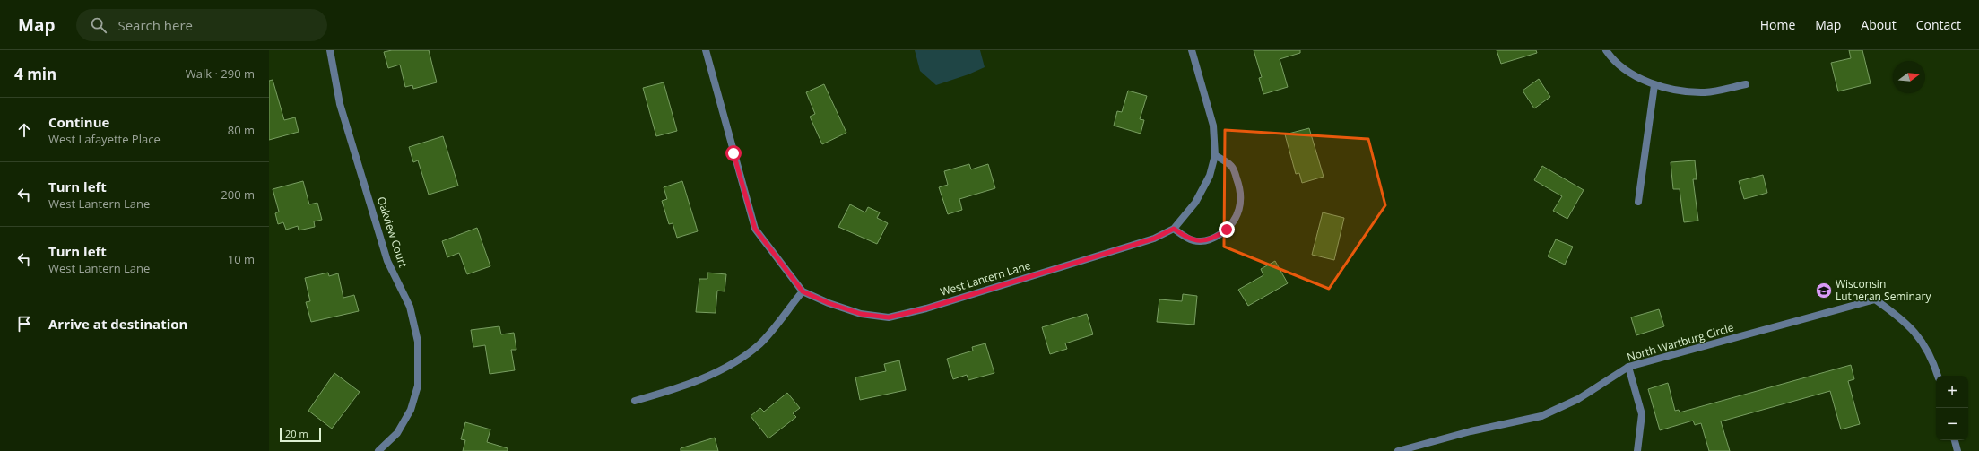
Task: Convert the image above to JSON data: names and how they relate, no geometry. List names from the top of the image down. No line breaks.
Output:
{"streets":{"street":["Oakview Court","West Lantern Lane","North Wartburg Circle"]},"places":{"school or university":["Wisconsin Lutheran Seminary"]},"scale_bar":"20 m","north":"right","page":{"header":"Map","search":"Search here","nav":["Home","Map","About","Contact"],"heading":["4 min","Walk · 290 m"],"list":[["Continue","West Lafayette Place","80 m"],["Turn left","West Lantern Lane","200 m"],["Turn left","West Lantern Lane","10 m"],"Arrive at destination"],"map_buttons":["+","−"],"scale":"20 m"}}
